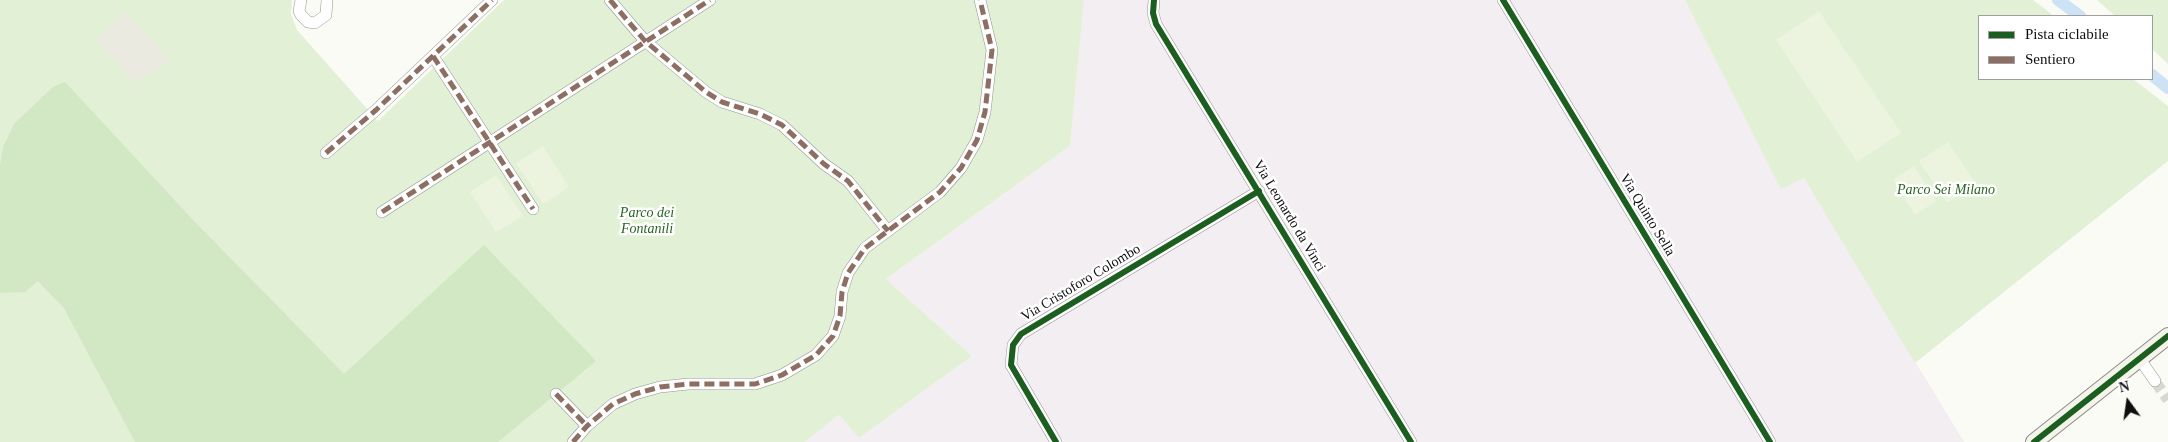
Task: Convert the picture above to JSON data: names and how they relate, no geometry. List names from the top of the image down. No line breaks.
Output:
{"streets":{"street":["Via Quinto Sella","Via Leonardo da Vinci","Via Cristoforo Colombo"]},"crossings":[["Via Leonardo da Vinci","Via Cristoforo Colombo"]],"parks":["Parco Sei Milano","Parco dei Fontanili"],"legend":["Pista ciclabile","Sentiero"],"north":"top"}
